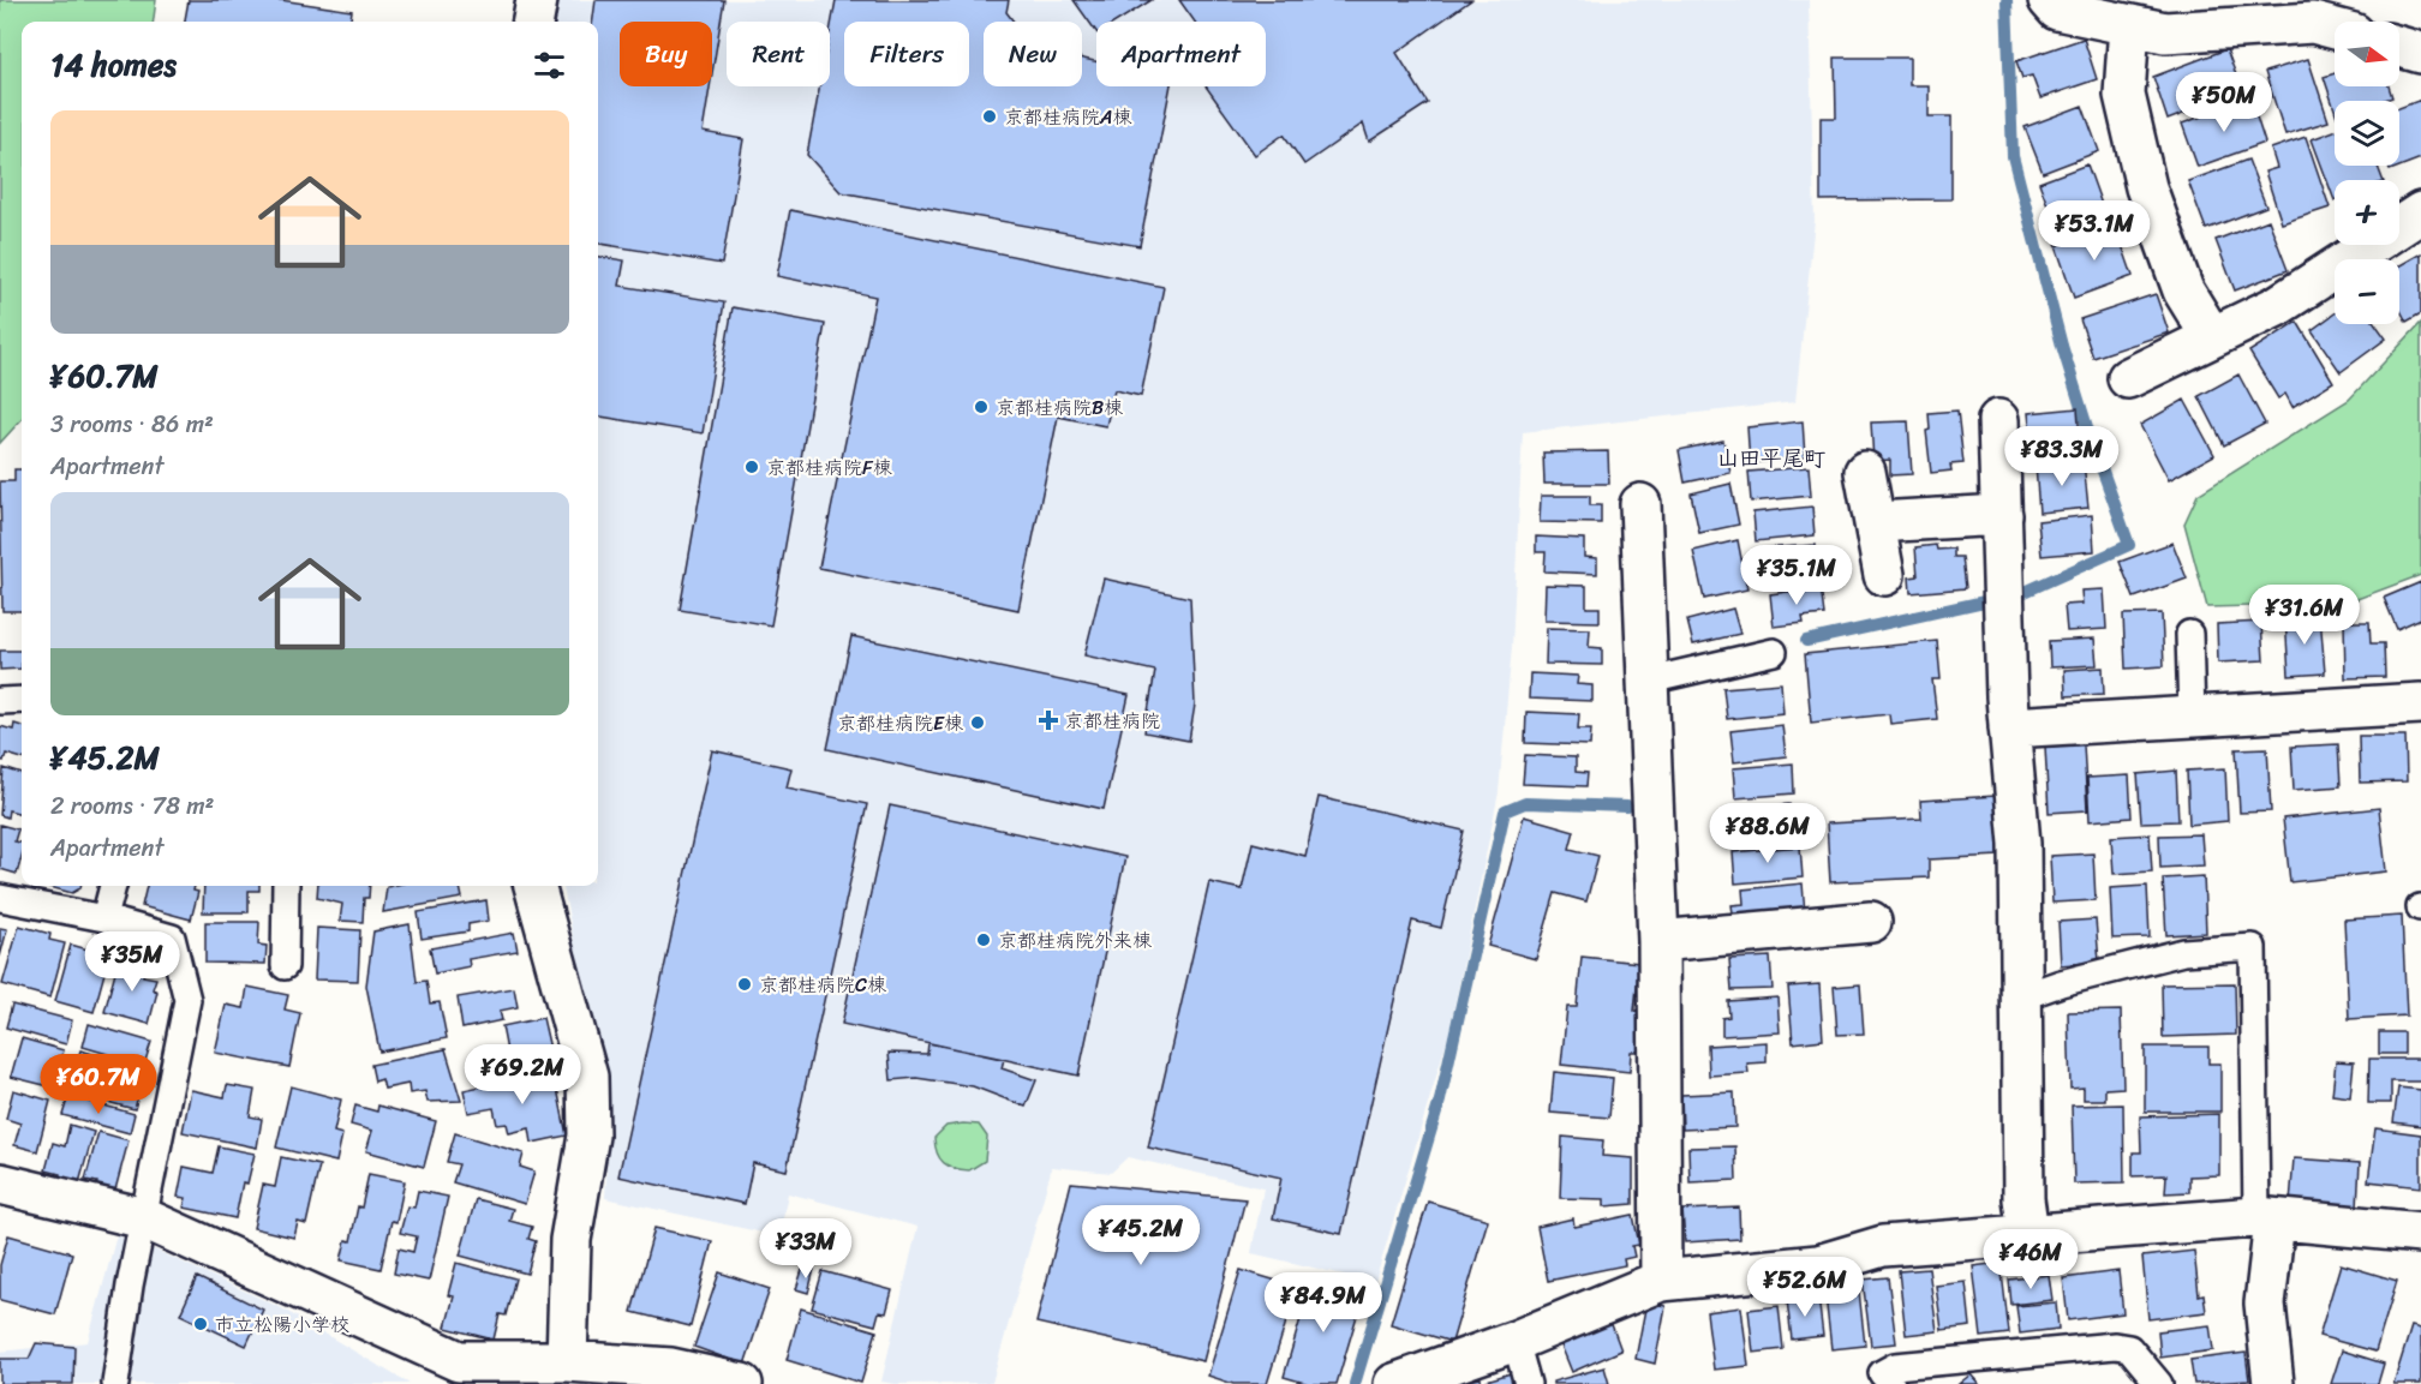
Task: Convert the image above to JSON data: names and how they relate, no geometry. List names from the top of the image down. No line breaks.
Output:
{"districts":["山田平尾町"],"places":{"other":["京都桂病院A棟","京都桂病院B棟","京都桂病院F棟","京都桂病院E棟","京都桂病院外来棟","京都桂病院C棟","市立松陽小学校"],"health":["京都桂病院"]},"north":"right","page":{"map_buttons":["+","−"],"chip":["Buy","Rent","Filters","New","Apartment"],"heading":"14 homes","price":["¥50M","¥53.1M","¥83.3M","¥35.1M","¥31.6M","¥88.6M","¥35M","¥69.2M","¥60.7M","¥45.2M","¥33M","¥46M","¥52.6M","¥84.9M"],"list":[{"name":"¥60.7M","note":"3 rooms · 86 m² · Apartment"},{"name":"¥45.2M","note":"2 rooms · 78 m² · Apartment"}]}}
